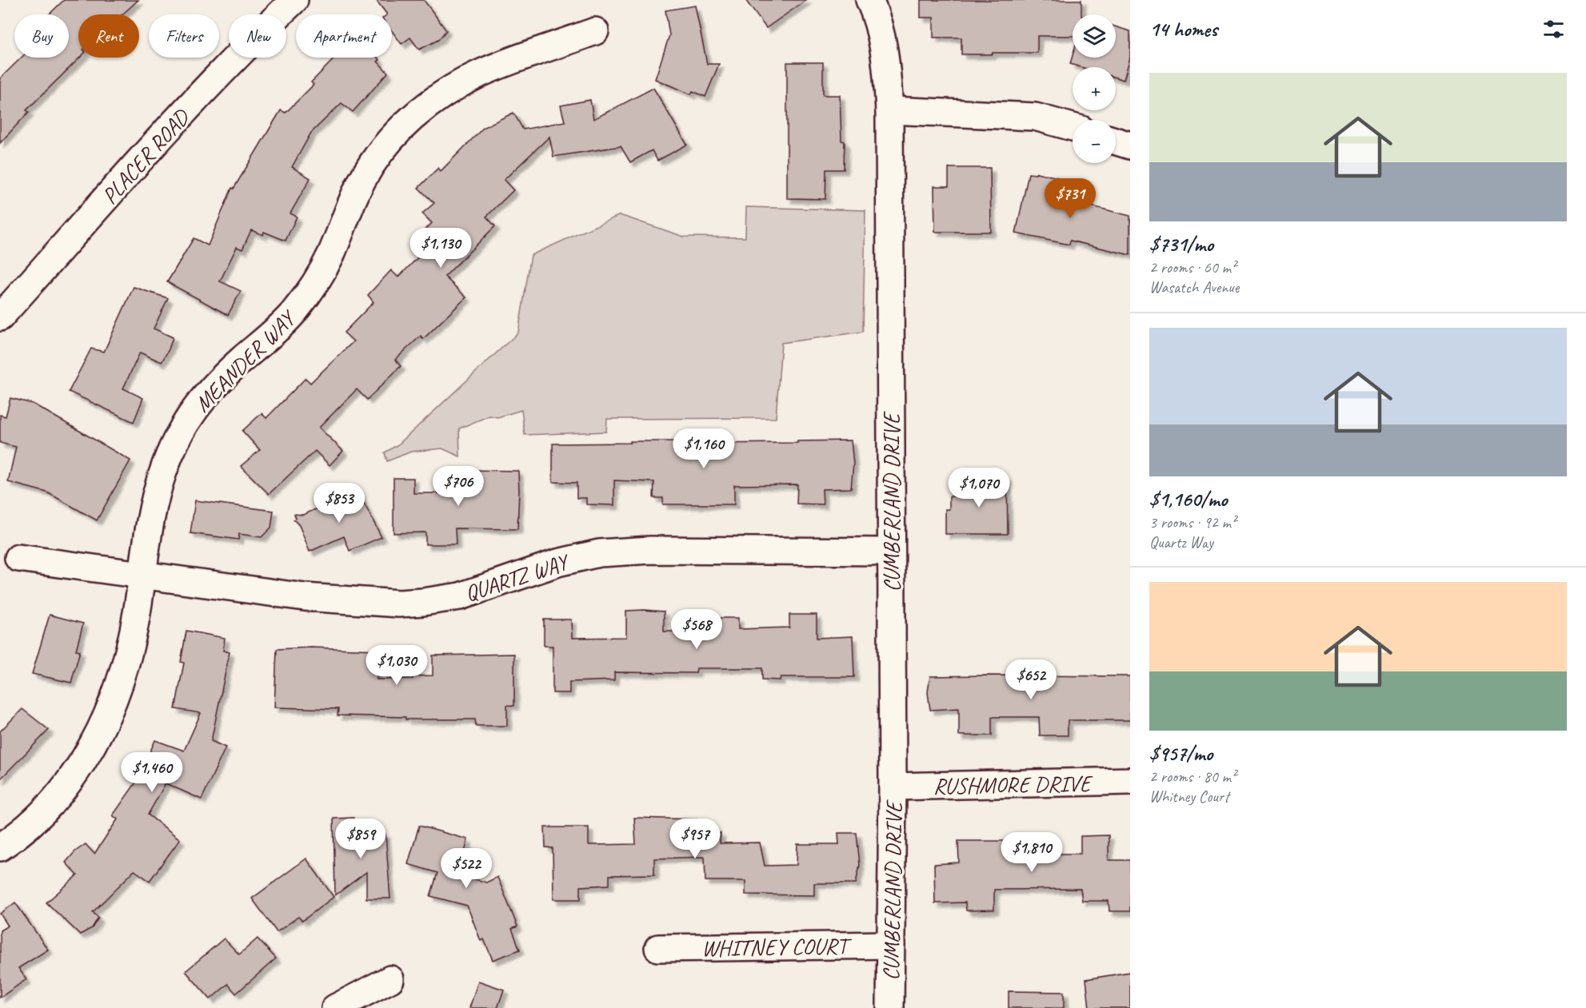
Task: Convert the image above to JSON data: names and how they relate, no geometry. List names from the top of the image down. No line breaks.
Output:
{"streets":{"street":["PLACER ROAD","MEANDER WAY","CUMBERLAND DRIVE","QUARTZ WAY","RUSHMORE DRIVE","WHITNEY COURT"]},"crossings":[["MEANDER WAY","QUARTZ WAY"],["CUMBERLAND DRIVE","QUARTZ WAY"],["CUMBERLAND DRIVE","RUSHMORE DRIVE"],["CUMBERLAND DRIVE","WHITNEY COURT"]],"page":{"heading":"14 homes","map_buttons":["+","−"],"chip":["Buy","Rent","Filters","New","Apartment"],"list":[{"name":"$731/mo","note":"2 rooms · 60 m² · Wasatch Avenue"},{"name":"$1,160/mo","note":"3 rooms · 92 m² · Quartz Way"},{"name":"$957/mo","note":"2 rooms · 80 m² · Whitney Court"}],"price":["$731","$1,130","$1,160","$706","$1,070","$853","$568","$1,030","$652","$1,460","$859","$957","$1,810","$522"]}}
